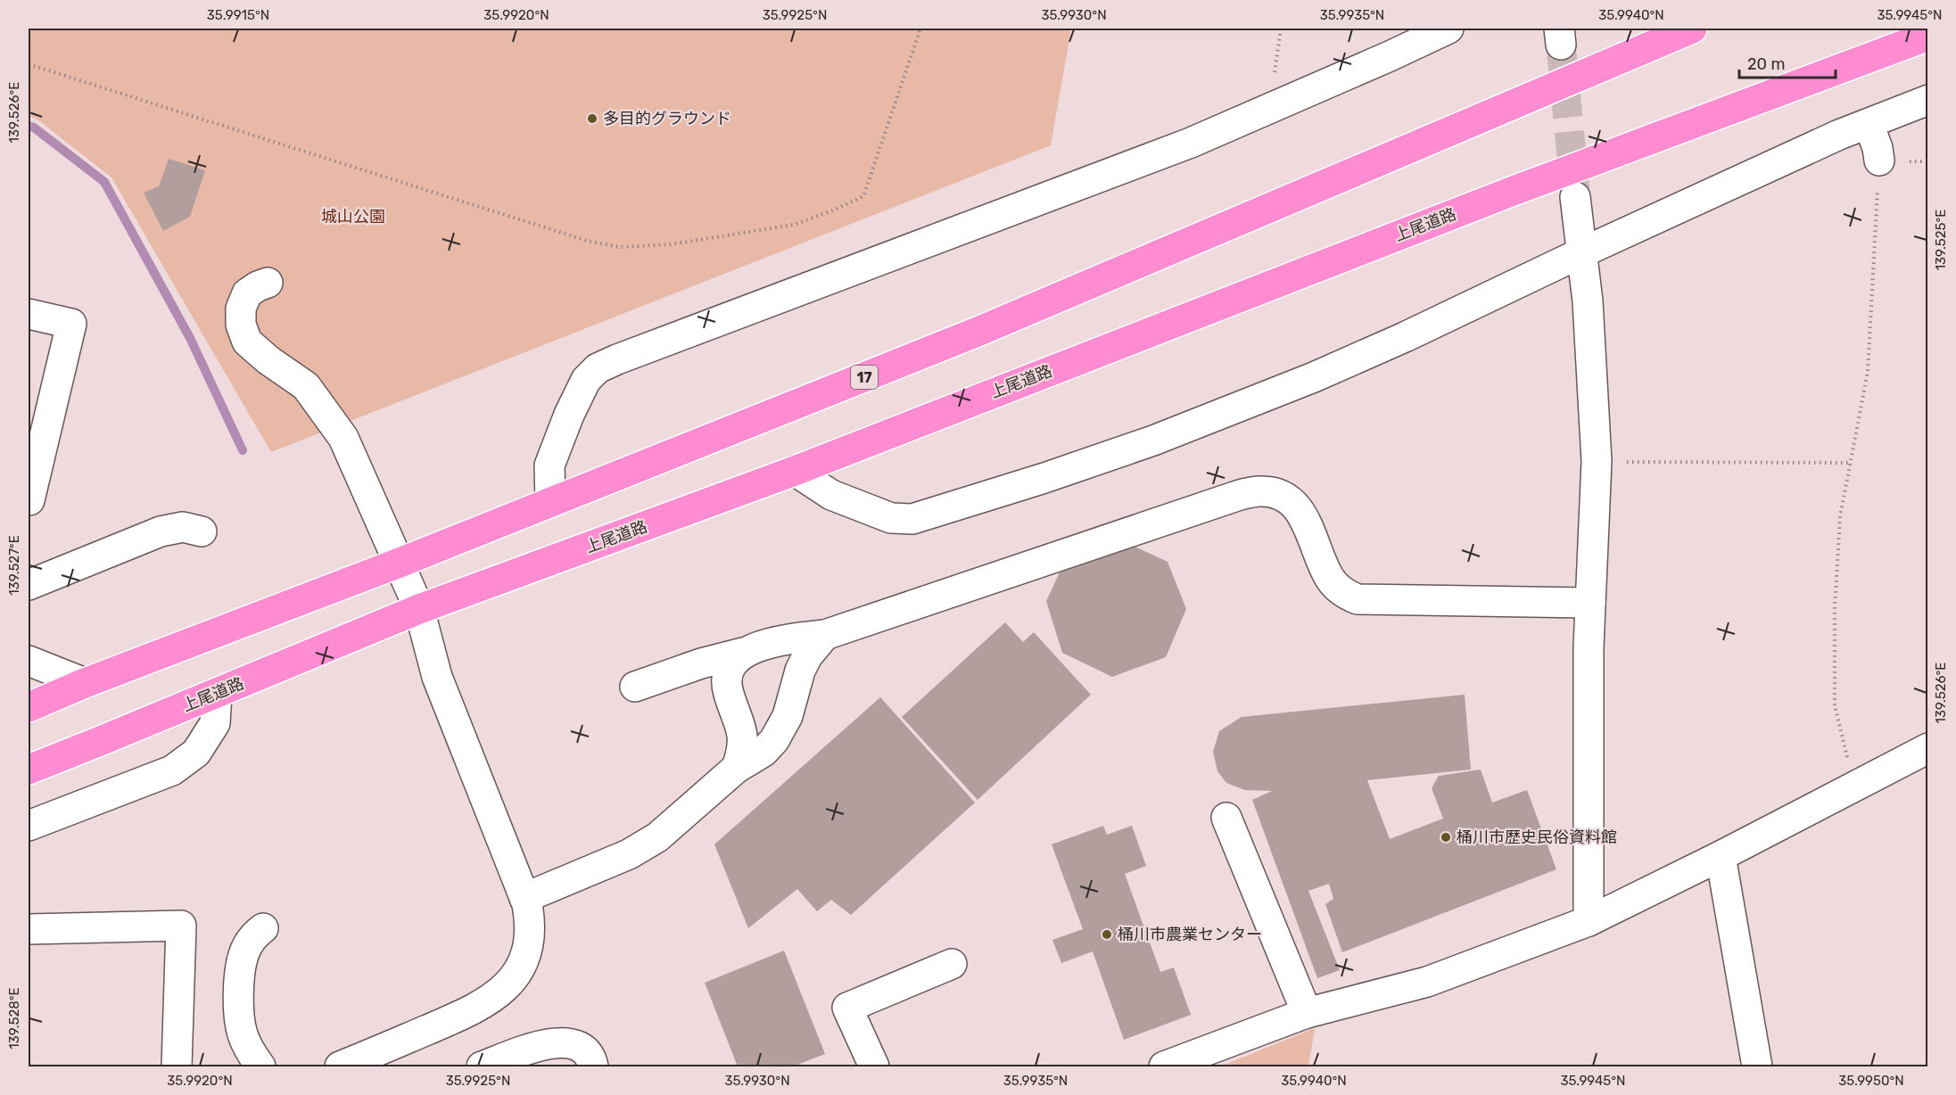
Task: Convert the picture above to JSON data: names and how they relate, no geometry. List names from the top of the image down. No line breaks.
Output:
{"streets":{"highway":["上尾道路","17"]},"parks":["城山公園"],"places":["多目的グラウンド","桶川市歴史民俗資料館","桶川市農業センター"],"scale_bar":"20 m","coordinates":["35.9915°N","35.9920°N","35.9925°N","35.9930°N","35.9935°N","35.9940°N","35.9945°N","139.526°E","139.525°E","139.527°E","139.528°E","35.9950°N"]}
